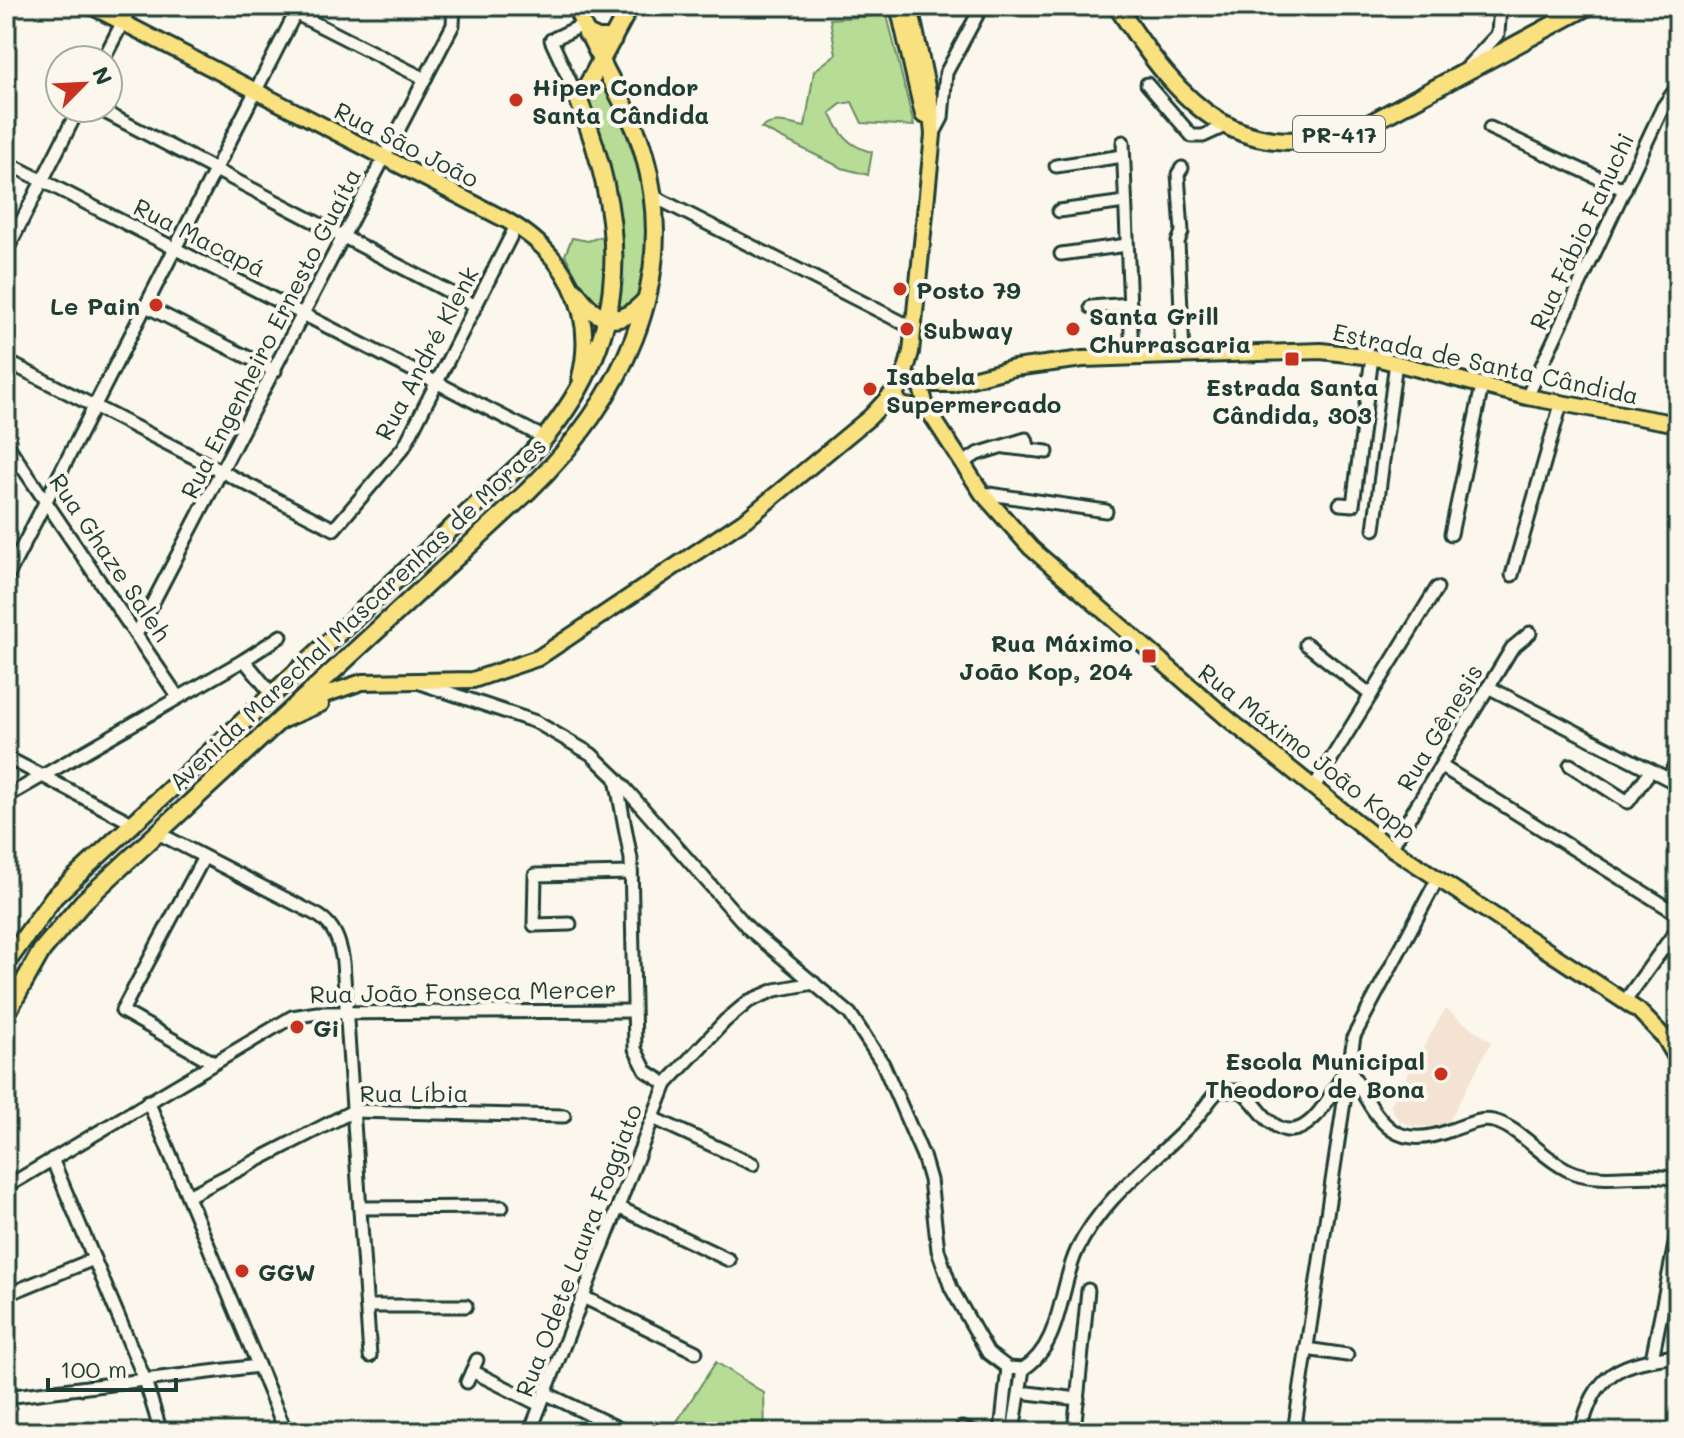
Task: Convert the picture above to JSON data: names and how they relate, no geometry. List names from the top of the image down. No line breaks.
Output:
{"streets":{"highway":["PR-417","Avenida Marechal Mascarenhas de Moraes"],"main road":["Rua São João","Estrada de Santa Cândida","Rua Máximo João Kopp"],"street":["Rua Fábio Fanuchi","Rua Macapá","Rua Engenheiro Ernesto Guaíta","Rua André Klenk","Rua Ghaze Saleh","Rua Gênesis","Rua João Fonseca Mercer","Rua Líbia","Rua Odete Laura Foggiato"]},"crossings":[["Rua São João","Rua Engenheiro Ernesto Guaíta"],["Rua São João","Rua André Klenk"],["Rua São João","Avenida Marechal Mascarenhas de Moraes"],["Rua Fábio Fanuchi","Estrada de Santa Cândida"],["Rua Macapá","Rua Engenheiro Ernesto Guaíta"],["Rua Macapá","Rua André Klenk"],["Rua Macapá","Avenida Marechal Mascarenhas de Moraes"],["Rua Engenheiro Ernesto Guaíta","Rua André Klenk"],["Rua Engenheiro Ernesto Guaíta","Rua Ghaze Saleh"],["Estrada de Santa Cândida","Rua Máximo João Kopp"],["Rua Gênesis","Rua Máximo João Kopp"]],"places":{"other":["Hiper Condor Santa Cândida","Posto 79","Le Pain","Subway","Santa Grill Churrascaria","Isabela Supermercado","Gi","Escola Municipal Theodoro de Bona","GGW"],"transit":["Estrada Santa Cândida, 303","Rua Máximo João Kop, 204"]},"scale_bar":"100 m","north":"top right"}
